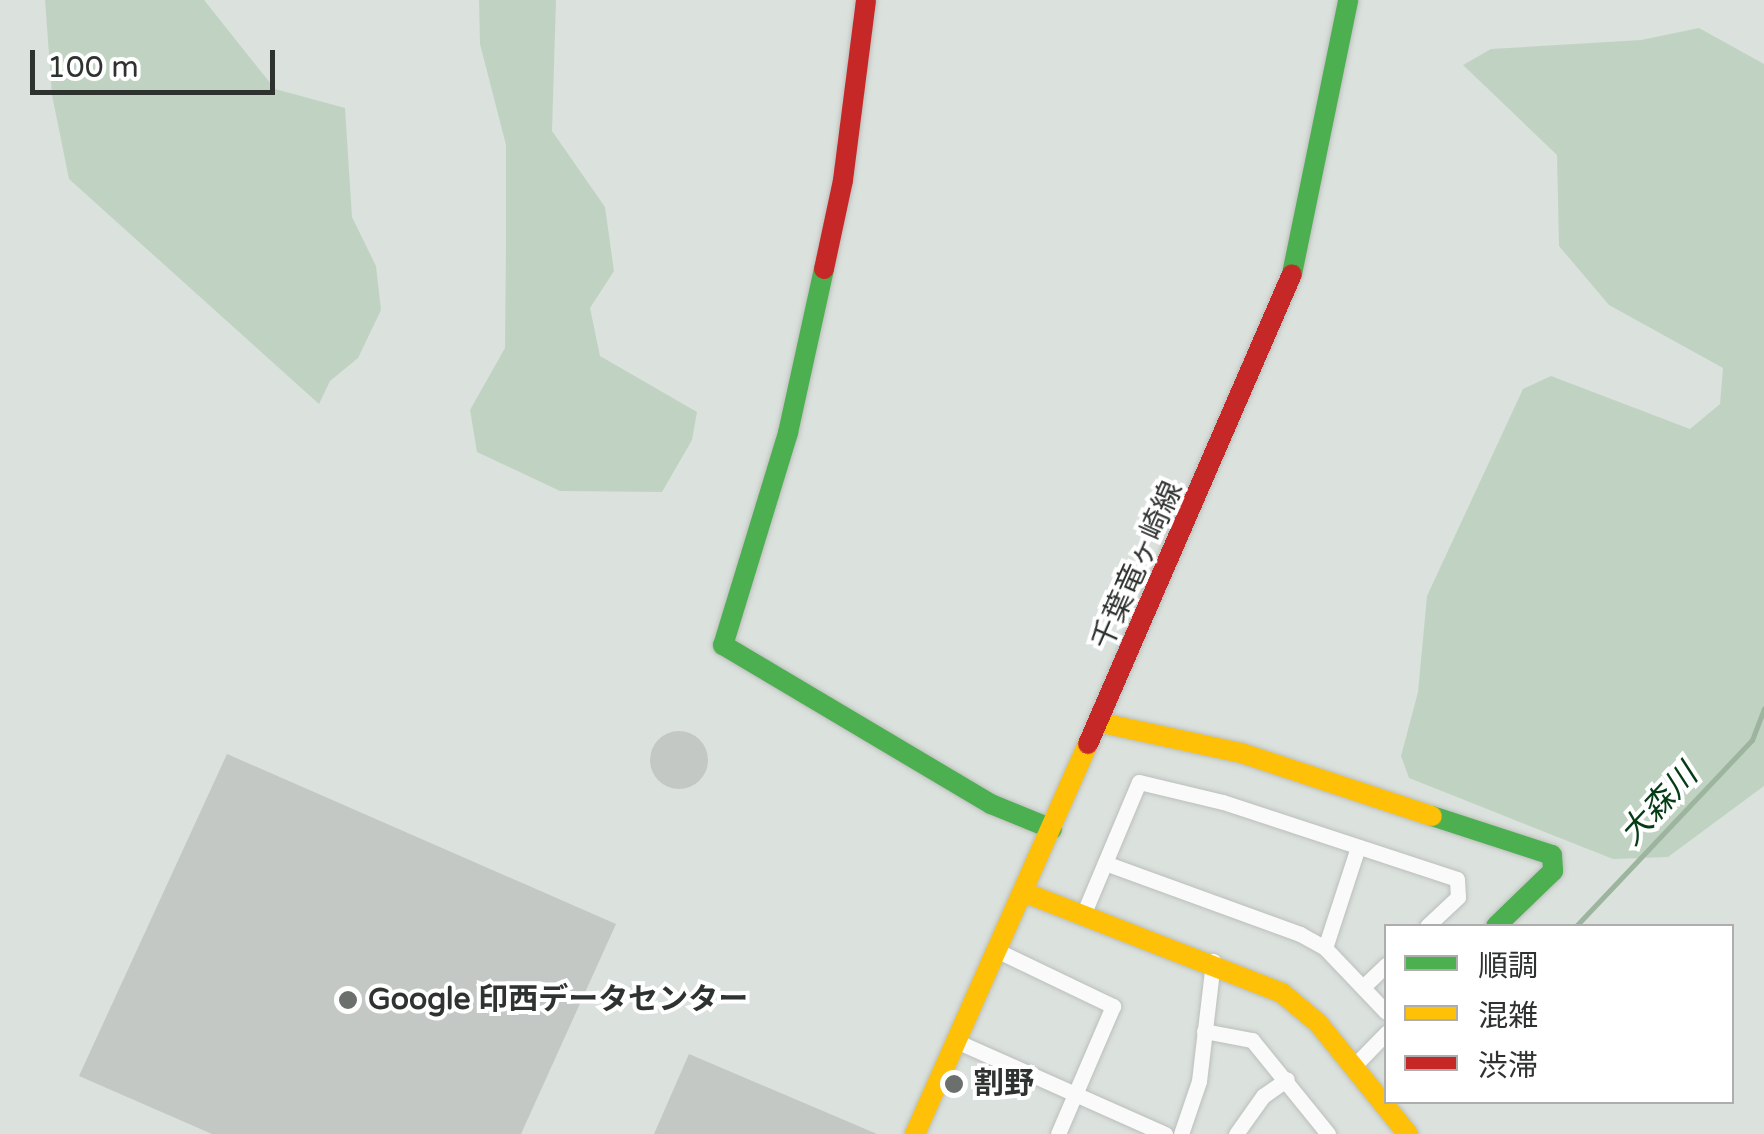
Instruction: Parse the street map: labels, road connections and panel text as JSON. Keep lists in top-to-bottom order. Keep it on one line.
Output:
{"streets":{"street":["千葉竜ヶ崎線"]},"water":["大森川"],"places":["Google 印西データセンター","割野"],"legend":["順調","混雑","渋滞"],"scale_bar":"100 m"}
